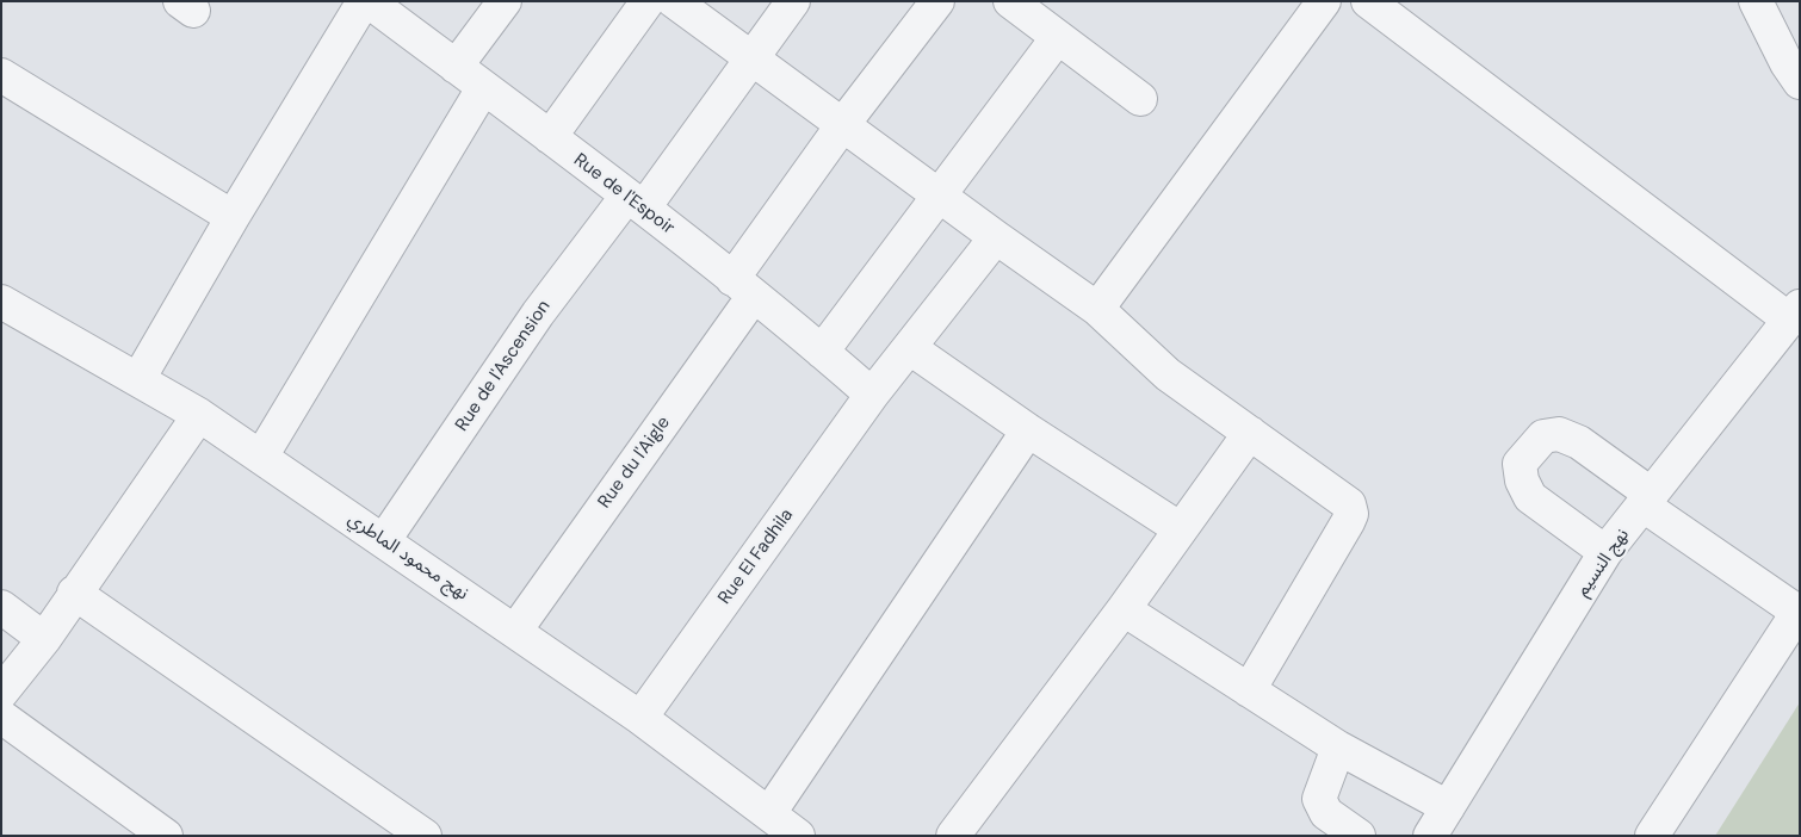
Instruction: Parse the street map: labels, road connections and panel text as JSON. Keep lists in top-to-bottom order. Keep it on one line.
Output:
{"streets":{"street":["Rue de l'Espoir","Rue de l'Ascension","Rue du l'Aigle","نهج محمود الماطري","Rue El Fadhila","نهج النسيم"]},"crossings":[["Rue de l'Espoir","Rue de l'Ascension"],["Rue de l'Espoir","Rue du l'Aigle"],["Rue de l'Espoir","Rue El Fadhila"],["Rue de l'Ascension","نهج محمود الماطري"],["Rue du l'Aigle","نهج محمود الماطري"],["نهج محمود الماطري","Rue El Fadhila"]]}
